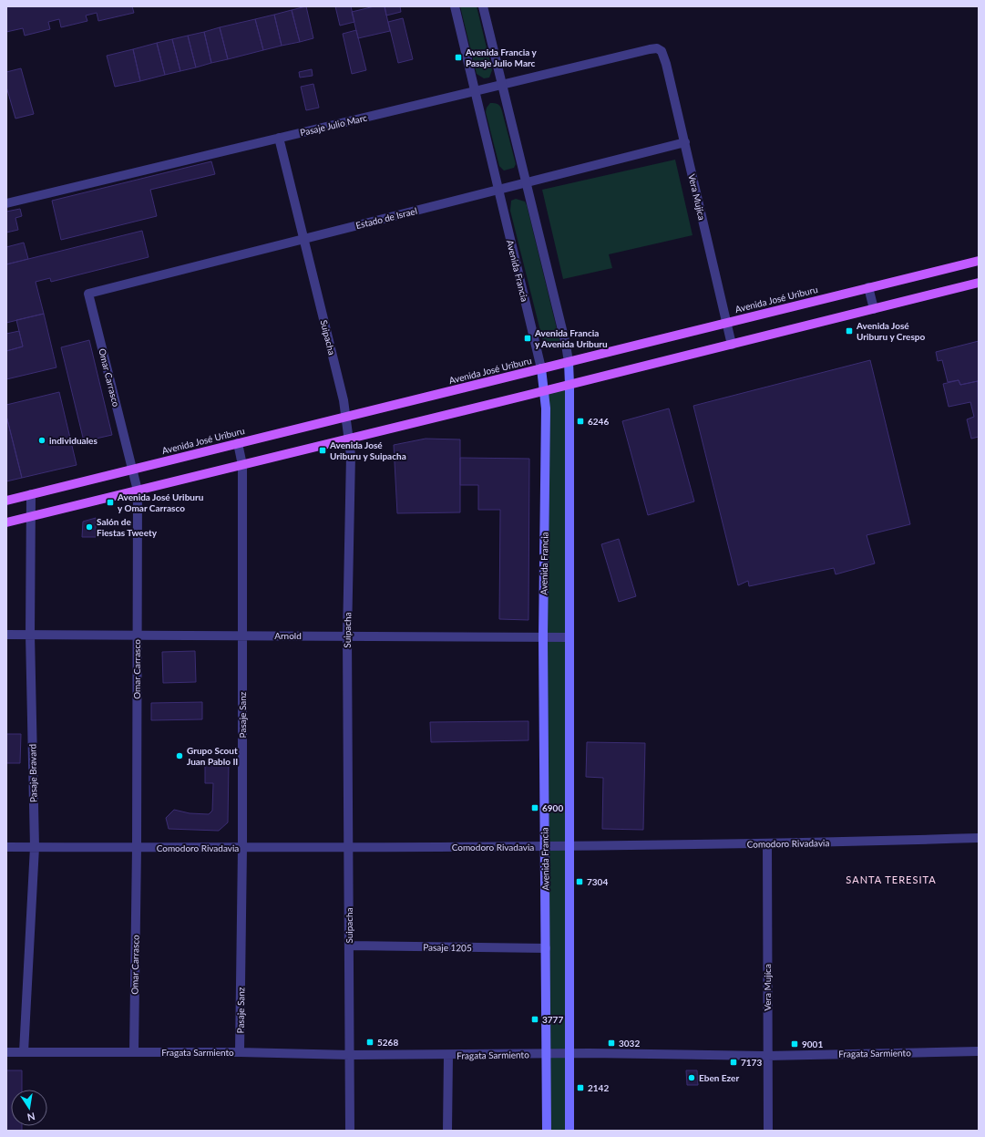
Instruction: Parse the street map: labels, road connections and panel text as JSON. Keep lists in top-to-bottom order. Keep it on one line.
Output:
{"streets":{"main road":["Avenida Francia","Avenida José Uriburu"],"street":["Pasaje Julio Marc","Vera Mujíca","Estado de Israel","Suipacha","Omar Carrasco","Arnold","Pasaje Sanz","Pasaje Bravard","Comodoro Rivadavia","Pasaje 1205","Fragata Sarmiento"]},"crossings":[["Pasaje Julio Marc","Vera Mujíca"],["Pasaje Julio Marc","Avenida Francia"],["Pasaje Julio Marc","Suipacha"],["Vera Mujíca","Estado de Israel"],["Vera Mujíca","Avenida José Uriburu"],["Vera Mujíca","Comodoro Rivadavia"],["Vera Mujíca","Fragata Sarmiento"],["Estado de Israel","Avenida Francia"],["Estado de Israel","Suipacha"],["Estado de Israel","Omar Carrasco"],["Avenida Francia","Avenida José Uriburu"],["Avenida Francia","Arnold"],["Avenida Francia","Comodoro Rivadavia"],["Avenida Francia","Pasaje 1205"],["Avenida Francia","Fragata Sarmiento"],["Avenida José Uriburu","Suipacha"],["Avenida José Uriburu","Omar Carrasco"],["Avenida José Uriburu","Pasaje Sanz"],["Avenida José Uriburu","Pasaje Bravard"],["Suipacha","Arnold"],["Suipacha","Comodoro Rivadavia"],["Suipacha","Pasaje 1205"],["Suipacha","Fragata Sarmiento"],["Omar Carrasco","Arnold"],["Omar Carrasco","Comodoro Rivadavia"],["Omar Carrasco","Fragata Sarmiento"],["Arnold","Pasaje Sanz"],["Arnold","Pasaje Bravard"],["Pasaje Sanz","Comodoro Rivadavia"],["Pasaje Sanz","Fragata Sarmiento"],["Pasaje Bravard","Comodoro Rivadavia"],["Pasaje Bravard","Fragata Sarmiento"]],"districts":["SANTA TERESITA"],"places":{"transit":["Avenida Francia y Pasaje Julio Marc","Avenida José Uriburu y Crespo","Avenida Francia y Avenida Uriburu","6246","Avenida José Uriburu y Suipacha","Avenida José Uriburu y Omar Carrasco","6900","7304","3777","5268","3032","9001","7173","2142"],"other":["individuales","Salón de Fiestas Tweety","Grupo Scout Juan Pablo II","Eben Ezer"]},"north":"bottom"}
